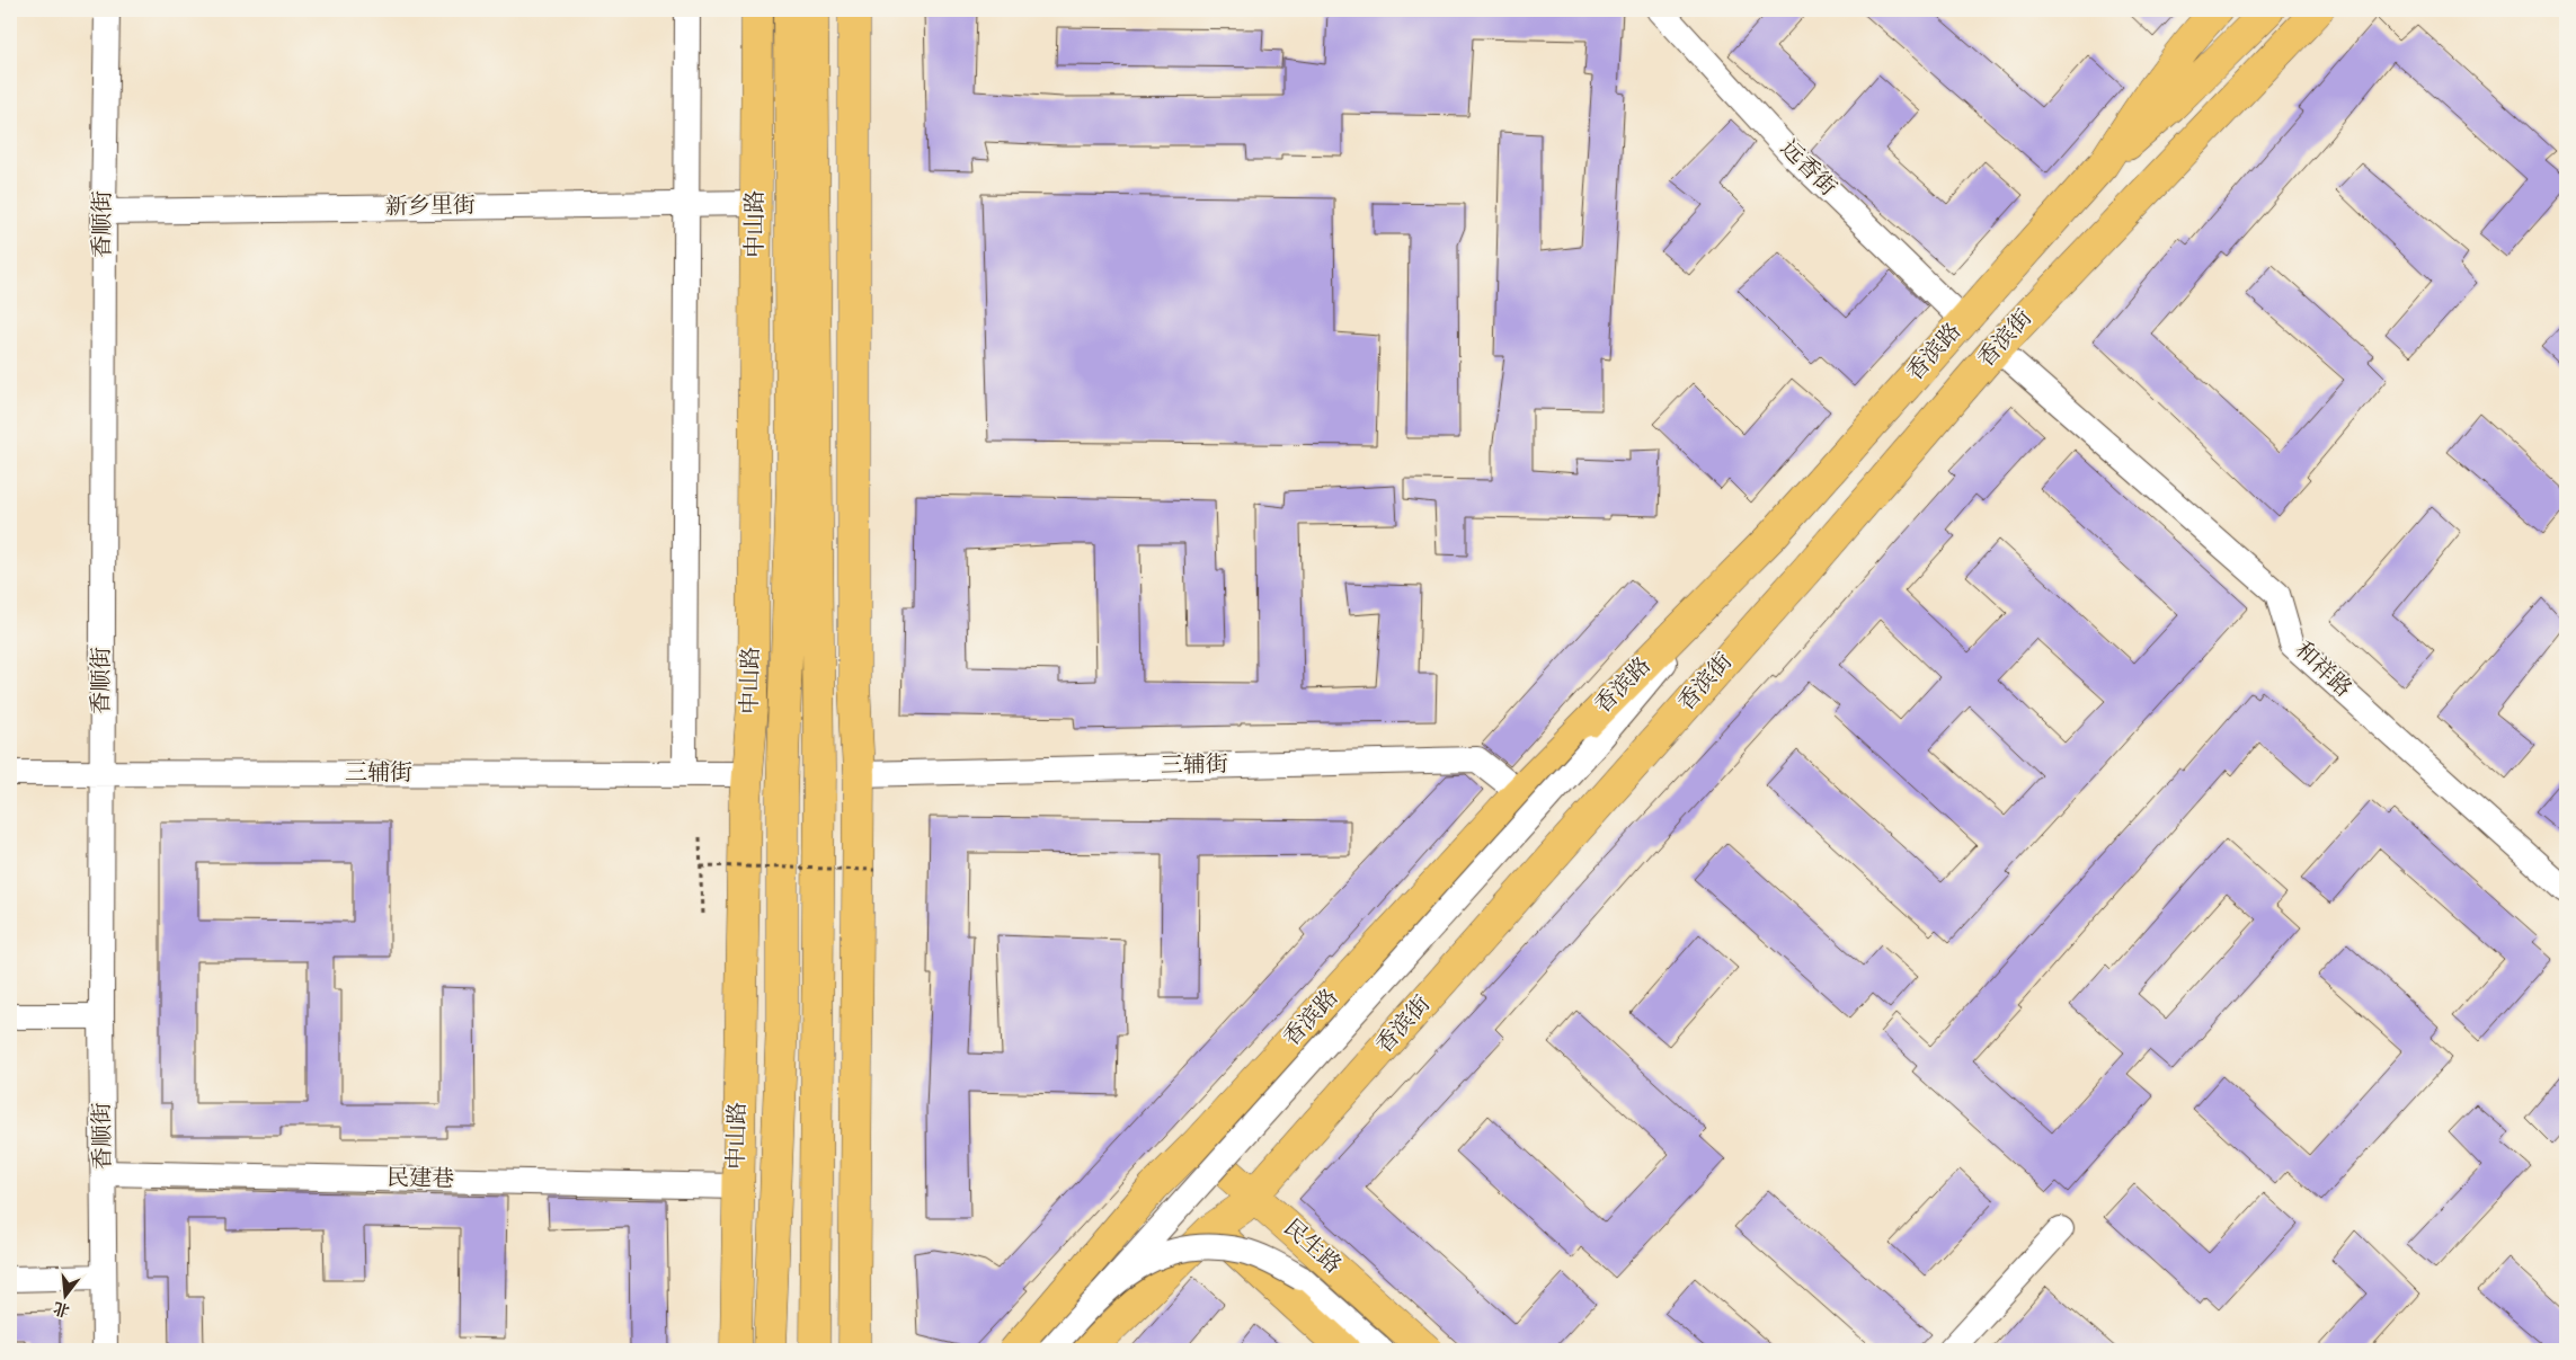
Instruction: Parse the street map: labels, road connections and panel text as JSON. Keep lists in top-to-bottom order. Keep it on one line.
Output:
{"streets":{"main road":["中山路","香滨街","香滨路","民生路"],"street":["远香街","新乡里街","香顺街","和祥路","三辅街","民建巷"]},"crossings":[["远香街","香滨路"],["新乡里街","香顺街"],["新乡里街","中山路"],["香顺街","三辅街"],["香顺街","民建巷"],["中山路","三辅街"],["中山路","民建巷"],["香滨街","和祥路"],["香滨街","民生路"],["香滨路","三辅街"],["香滨路","民生路"]],"north":"bottom"}
